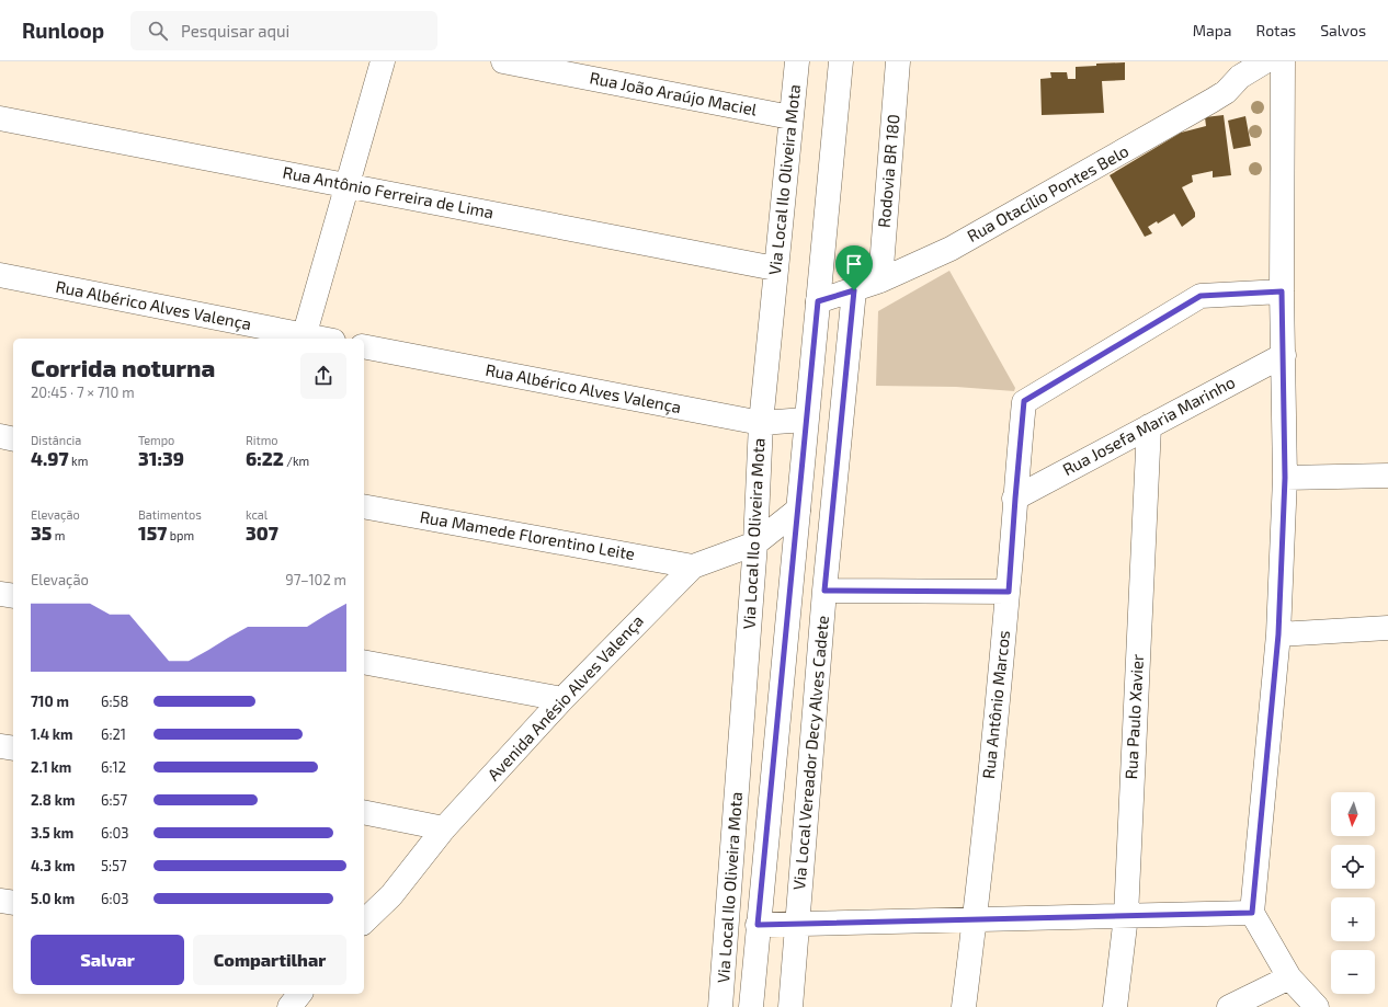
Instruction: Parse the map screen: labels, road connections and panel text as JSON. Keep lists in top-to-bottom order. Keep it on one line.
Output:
{"streets":{"street":["Rua João Araújo Maciel","Rodovia BR 180","Via Local Ilo Oliveira Mota","Rua Antônio Ferreira de Lima","Rua Otacílio Pontes Belo","Rua Albérico Alves Valença","Rua Josefa Maria Marinho","Rua Mamede Florentino Leite","Avenida Anésio Alves Valença","Rua Antônio Marcos","Rua Paulo Xavier","Via Local Vereador Decy Alves Cadete"]},"crossings":[["Rua João Araújo Maciel","Via Local Ilo Oliveira Mota"],["Rodovia BR 180","Rua Otacílio Pontes Belo"],["Via Local Ilo Oliveira Mota","Rua Antônio Ferreira de Lima"],["Via Local Ilo Oliveira Mota","Rua Albérico Alves Valença"],["Via Local Ilo Oliveira Mota","Avenida Anésio Alves Valença"],["Rua Otacílio Pontes Belo","Via Local Vereador Decy Alves Cadete"],["Rua Josefa Maria Marinho","Rua Antônio Marcos"],["Rua Josefa Maria Marinho","Rua Paulo Xavier"],["Rua Mamede Florentino Leite","Avenida Anésio Alves Valença"]],"north":"bottom","page":{"header":"Runloop","search":"Pesquisar aqui","nav":["Mapa","Rotas","Salvos"],"heading":["Corrida noturna","20:45 · 7 × 710 m"],"stats":[["Distância","4.97 km"],["Tempo","31:39"],["Ritmo","6:22 /km"],["Elevação","35 m"],["Batimentos","157 bpm"],["kcal","307"]],"chart":["Elevação","97–102 m"],"list":[{"name":"710 m","note":"6:58"},{"name":"1.4 km","note":"6:21"},{"name":"2.1 km","note":"6:12"},{"name":"2.8 km","note":"6:57"},{"name":"3.5 km","note":"6:03"},{"name":"4.3 km","note":"5:57"},{"name":"5.0 km","note":"6:03"}],"map_buttons":["+","−"],"buttons":["Salvar","Compartilhar"]}}
